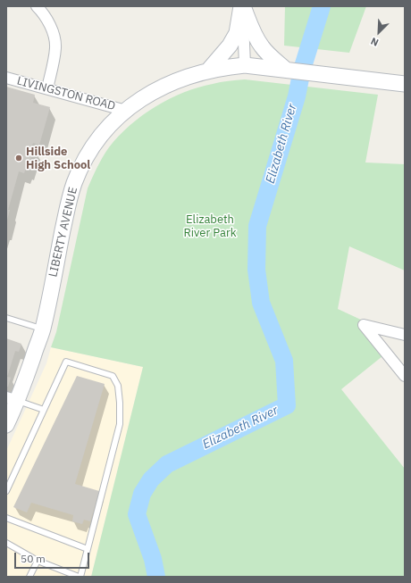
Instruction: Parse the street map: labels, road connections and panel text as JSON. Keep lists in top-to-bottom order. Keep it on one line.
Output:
{"streets":{"street":["LIVINGSTON ROAD","LIBERTY AVENUE"]},"crossings":[["LIVINGSTON ROAD","LIBERTY AVENUE"]],"water":["Elizabeth River"],"parks":["Elizabeth River Park"],"places":["Hillside High School"],"scale_bar":"50 m","north":"bottom left"}
